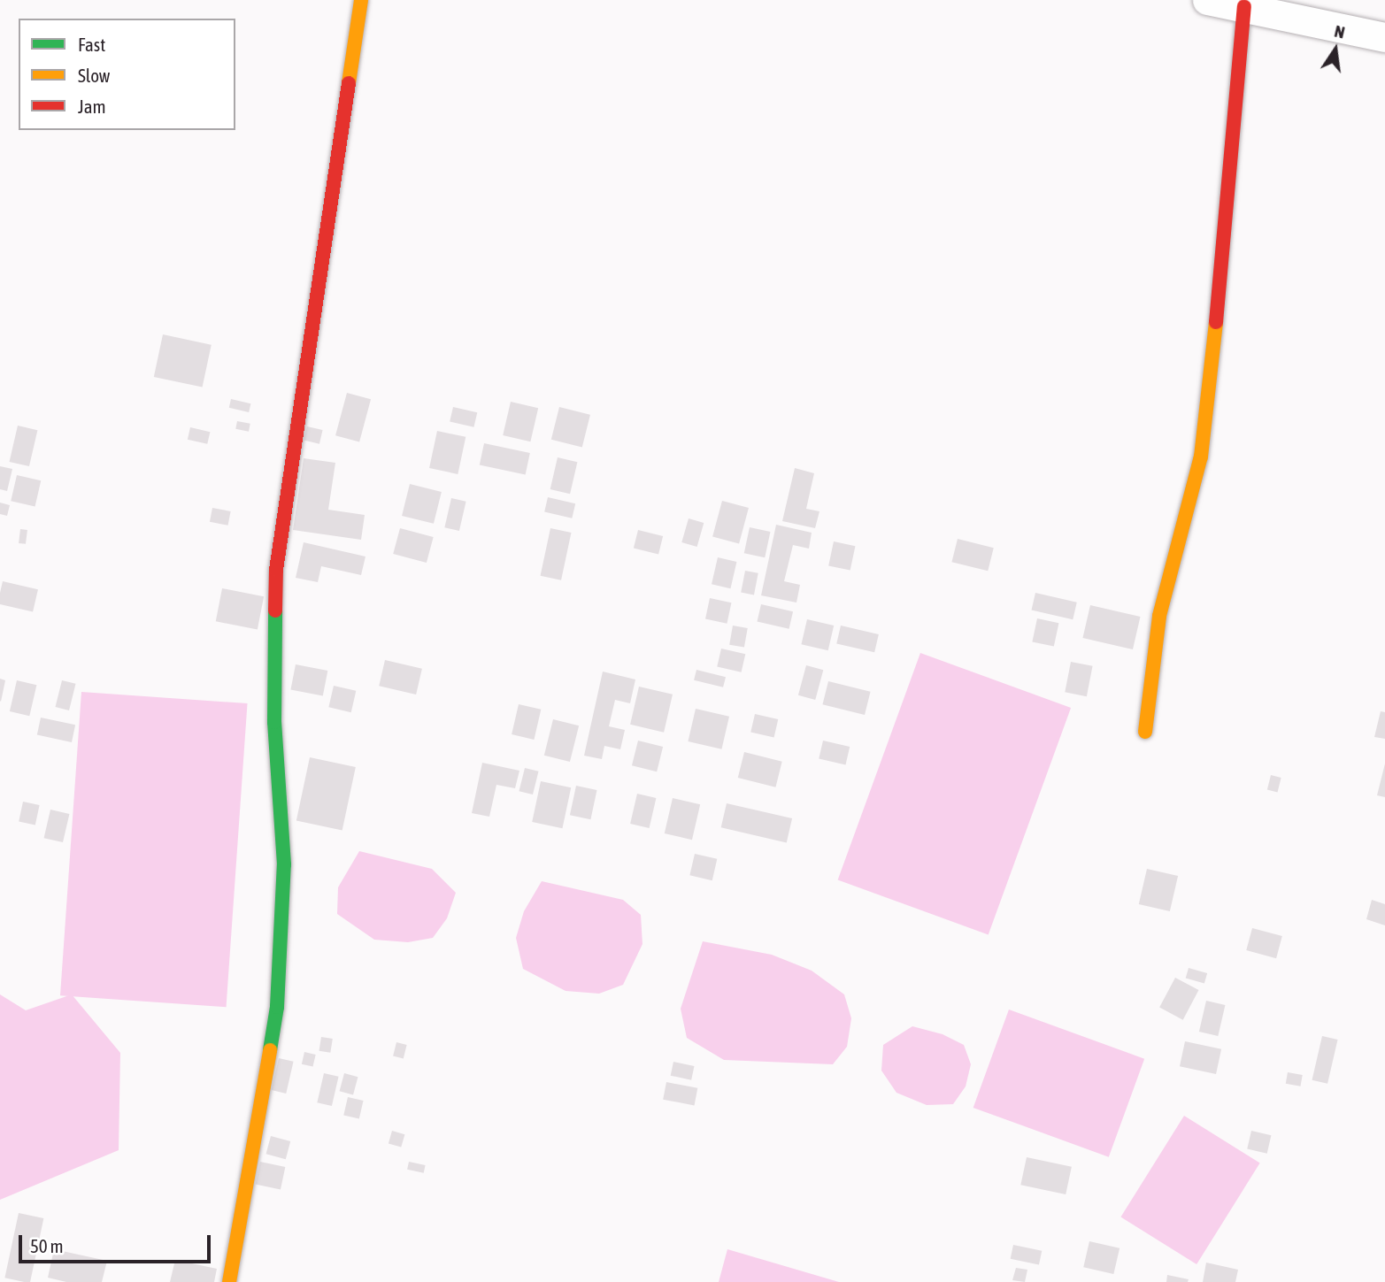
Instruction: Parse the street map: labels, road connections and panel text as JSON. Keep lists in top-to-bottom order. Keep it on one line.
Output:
{"legend":["Fast","Slow","Jam"],"scale_bar":"50 m","north":"top"}
